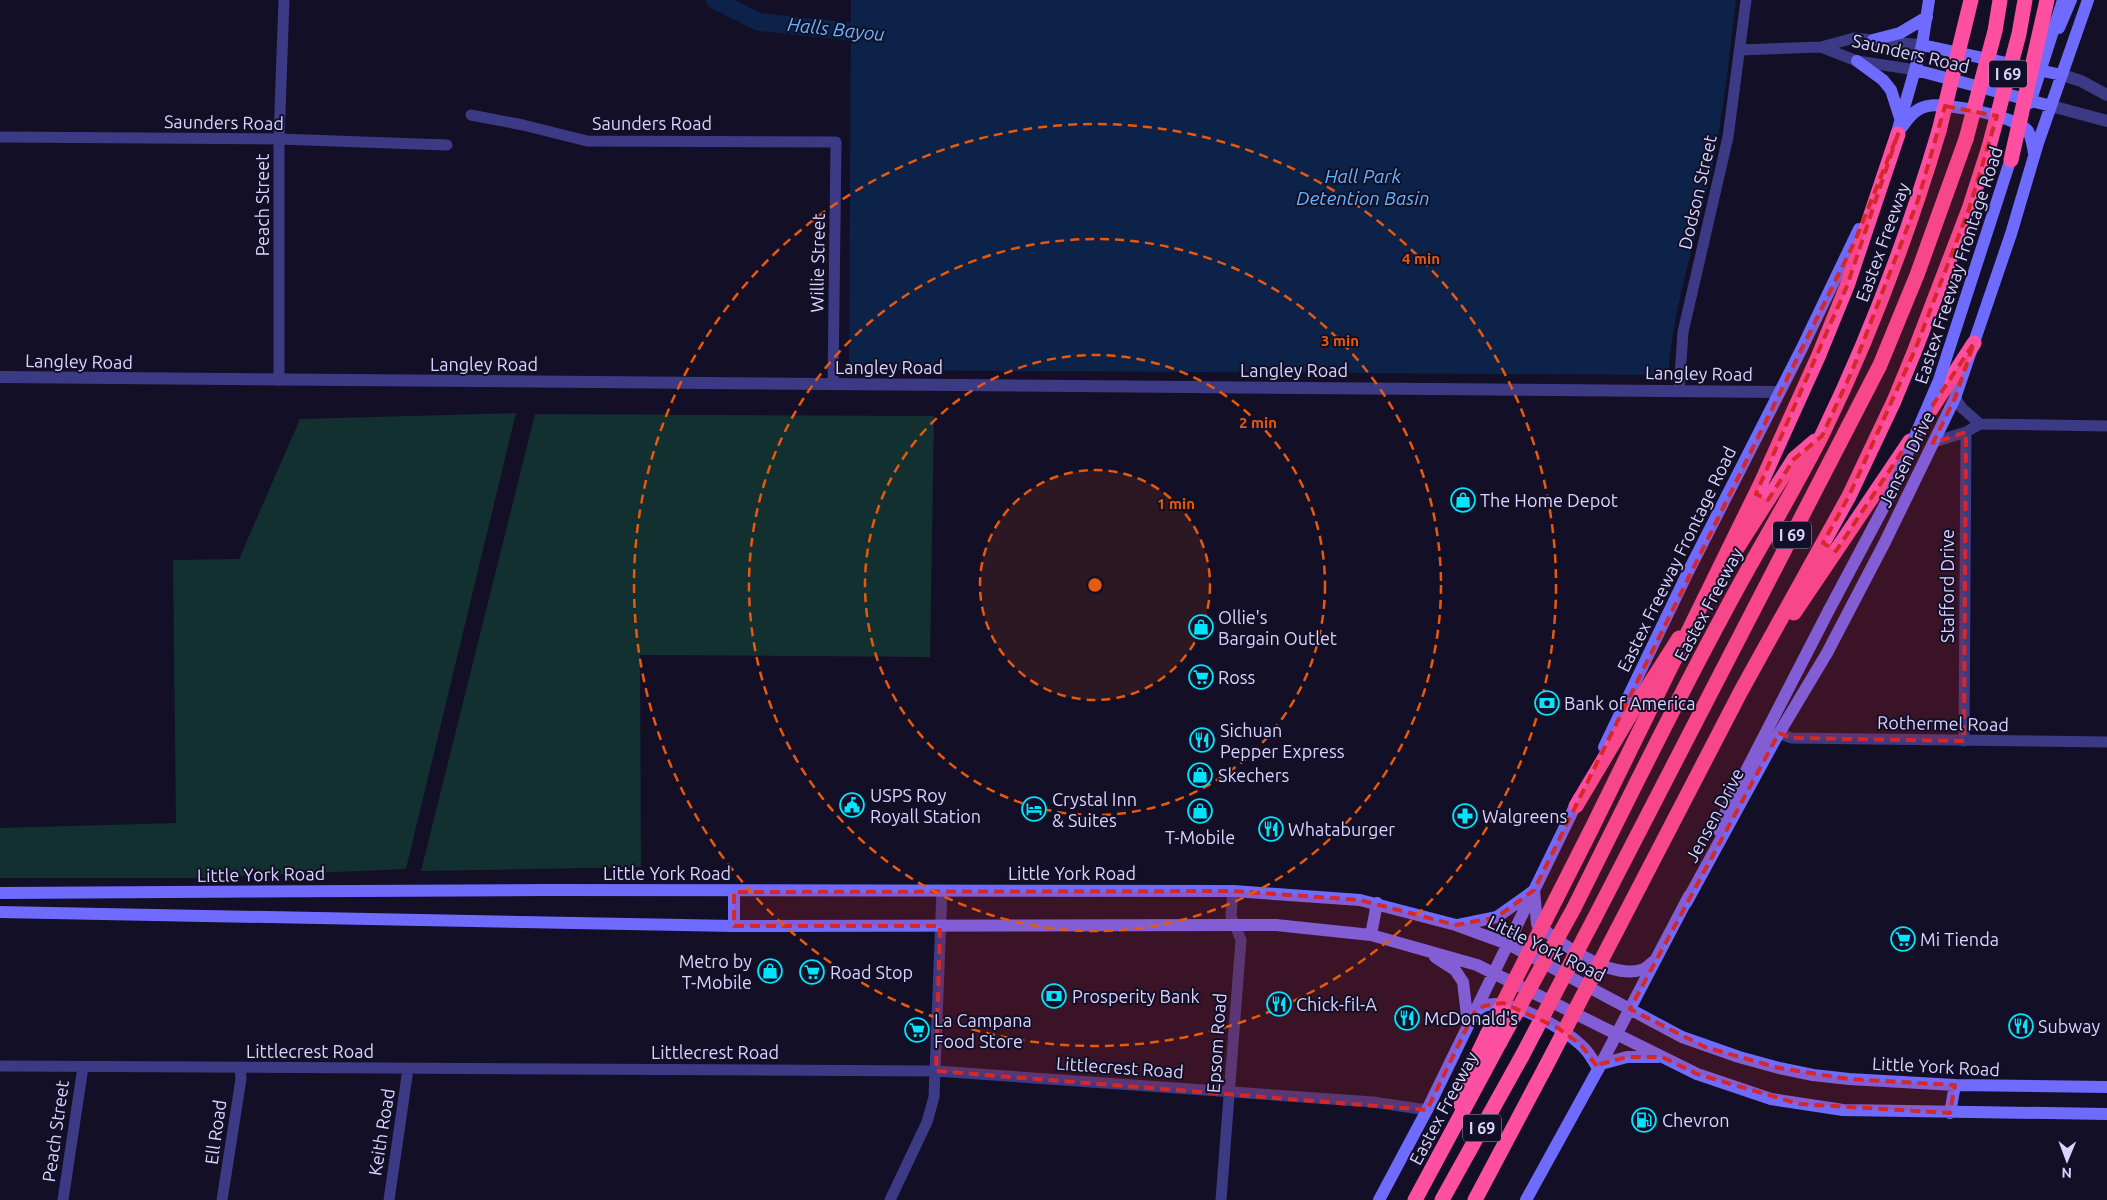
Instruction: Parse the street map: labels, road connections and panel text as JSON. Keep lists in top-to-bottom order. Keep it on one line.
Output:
{"streets":{"highway":["I 69","Eastex Freeway"],"main road":["Saunders Road","Eastex Freeway Frontage Road","Jensen Drive","Little York Road"],"street":["Dodson Street","Peach Street","Willie Street","Langley Road","Stafford Drive","Rothermel Road","Epsom Road","Littlecrest Road","Ell Road","Keith Road"]},"crossings":[["Saunders Road","Dodson Street"],["Saunders Road","Peach Street"],["Saunders Road","Willie Street"],["Saunders Road","Eastex Freeway Frontage Road"],["Saunders Road","Jensen Drive"],["Dodson Street","Langley Road"],["Peach Street","Langley Road"],["Peach Street","Littlecrest Road"],["Willie Street","Langley Road"],["Eastex Freeway Frontage Road","Langley Road"],["Eastex Freeway Frontage Road","Jensen Drive"],["Eastex Freeway Frontage Road","Little York Road"],["Eastex Freeway Frontage Road","Littlecrest Road"],["Jensen Drive","Rothermel Road"],["Stafford Drive","Rothermel Road"],["Little York Road","Epsom Road"],["Epsom Road","Littlecrest Road"],["Littlecrest Road","Ell Road"],["Littlecrest Road","Keith Road"]],"water":["Halls Bayou","Hall Park Detention Basin"],"places":{"shop":["The Home Depot","Ollie's Bargain Outlet","Skechers","T-Mobile","Metro by T-Mobile"],"supermarket":["Ross","Mi Tienda","Road Stop","La Campana Food Store"],"bank":["Bank of America","Prosperity Bank"],"restaurant":["Sichuan Pepper Express","Whataburger","Chick-fil-A","McDonald's","Subway"],"public building":["USPS Roy Royall Station"],"hotel":["Crystal Inn & Suites"],"pharmacy":["Walgreens"],"fuel station":["Chevron"]},"north":"bottom","rings":["4 min","3 min","2 min","1 min"]}
